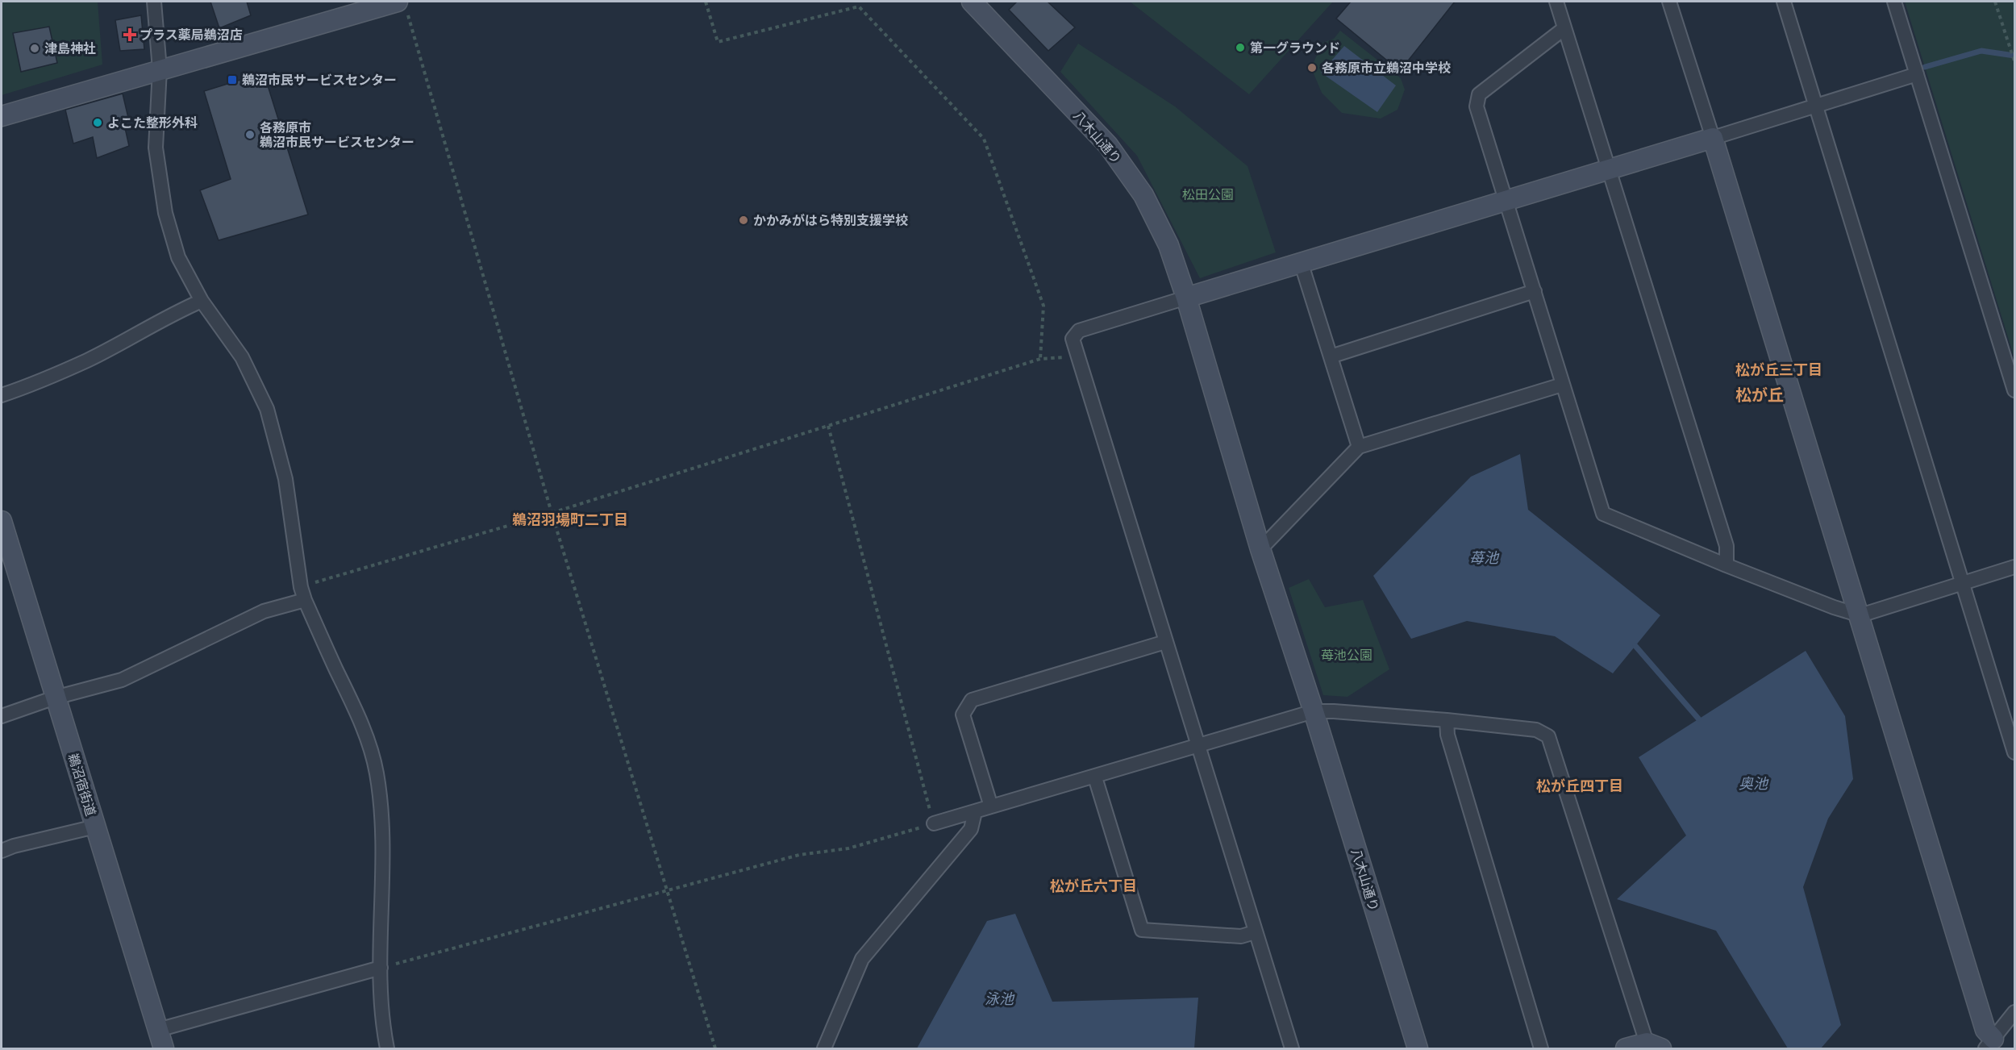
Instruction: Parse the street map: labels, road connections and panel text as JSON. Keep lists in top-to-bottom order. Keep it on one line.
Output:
{"streets":{"street":["八木山通り","鵜沼宿街道"]},"districts":["松が丘三丁目","松が丘","鵜沼羽場町二丁目","松が丘四丁目","松が丘六丁目"],"water":["苺池","奥池","泳池"],"parks":["松田公園","苺池公園"],"places":{"health":["プラス薬局鵜沼店"],"other":["第一グラウンド","津島神社","各務原市立鵜沼中学校","よこた整形外科","各務原市 鵜沼市民サービスセンター","かかみがはら特別支援学校"],"transit":["鵜沼市民サービスセンター"]}}
